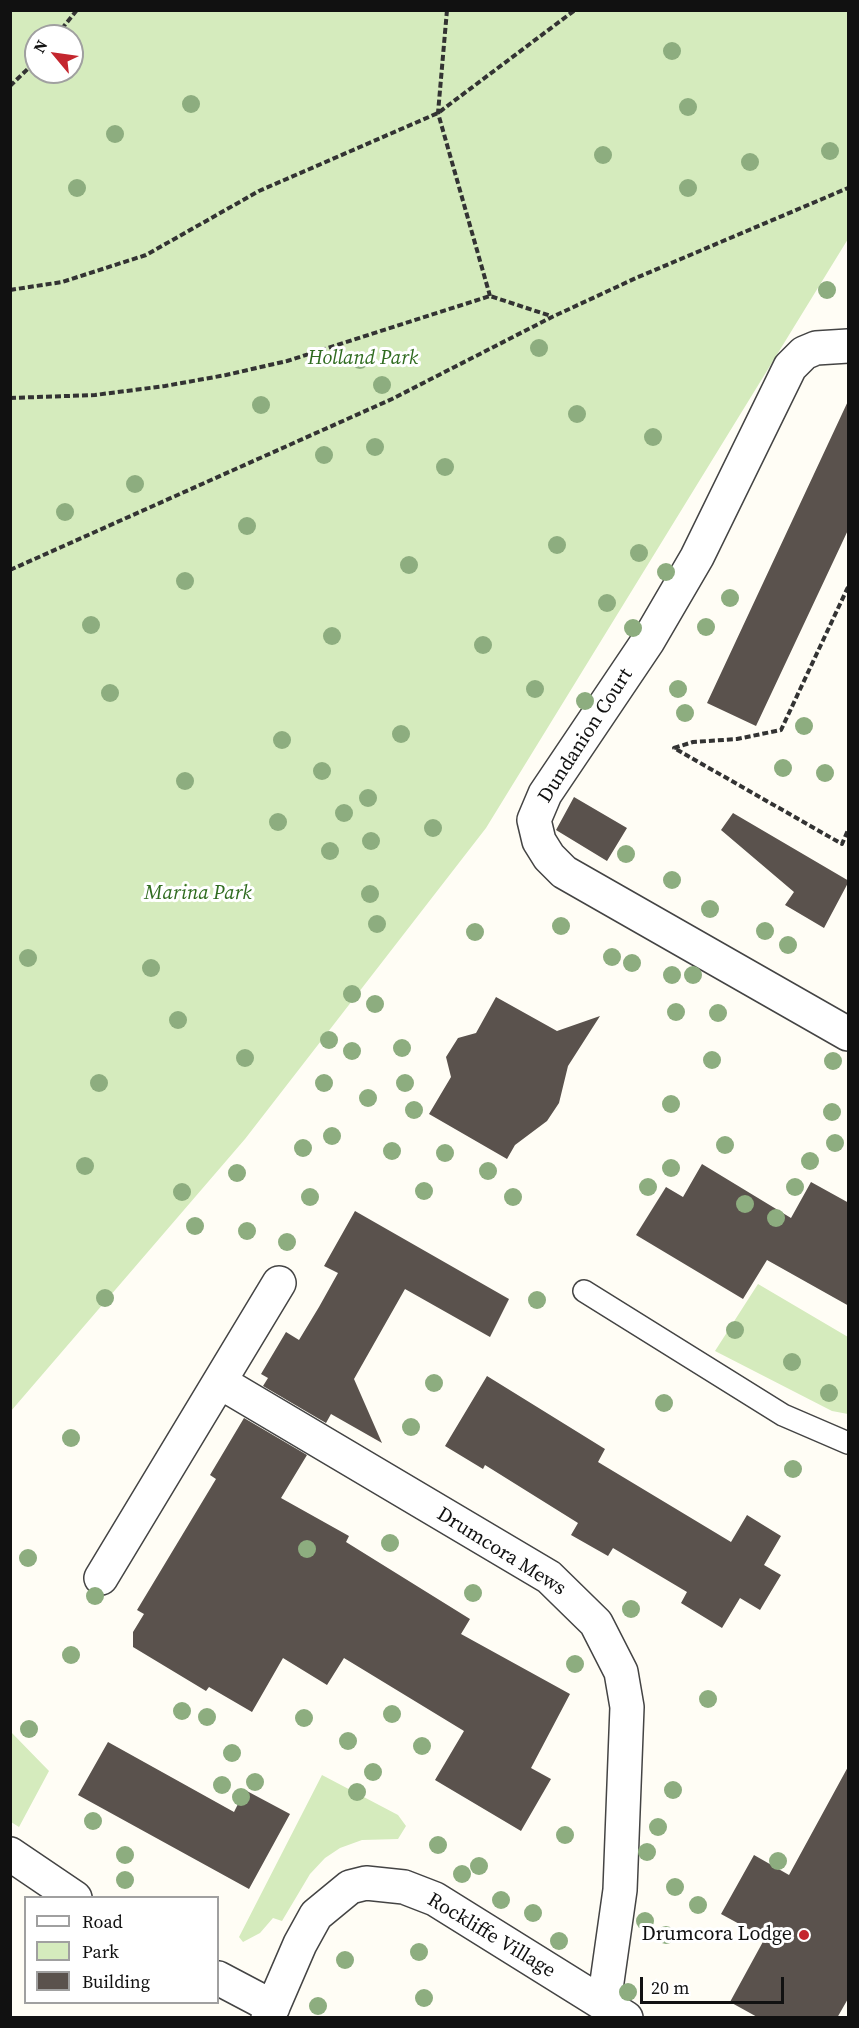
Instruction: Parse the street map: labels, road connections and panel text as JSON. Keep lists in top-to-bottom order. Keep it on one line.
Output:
{"streets":{"street":["Dundanion Court","Drumcora Mews","Rockliffe Village"]},"crossings":[["Drumcora Mews","Rockliffe Village"]],"parks":["Holland Park","Marina Park"],"places":["Drumcora Lodge"],"legend":["Road","Park","Building"],"scale_bar":"20 m","north":"top left"}
